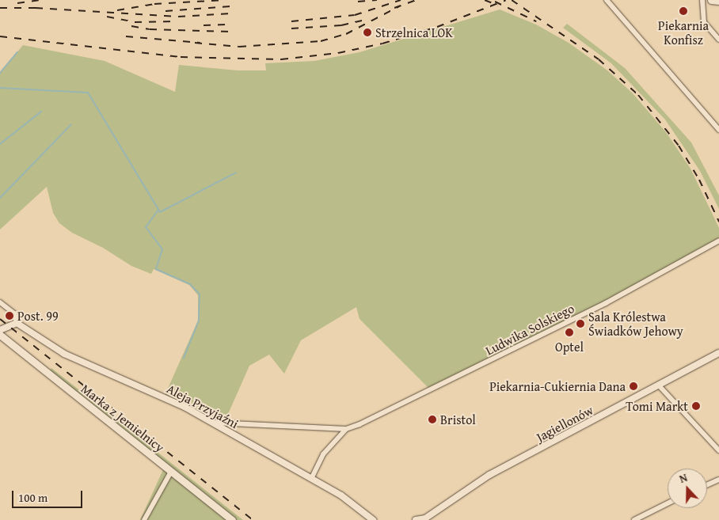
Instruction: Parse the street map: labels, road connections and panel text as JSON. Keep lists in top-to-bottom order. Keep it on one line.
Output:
{"streets":{"main road":["Marka z Jemielnicy"],"street":["Ludwika Solskiego","Aleja Przyjaźni","Jagiellonów"]},"crossings":[["Ludwika Solskiego","Aleja Przyjaźni"]],"places":["Piekarnia Konfisz","Strzelnica LOK","Post. 99","Sala Królestwa Świadków Jehowy","Optel","Piekarnia-Cukiernia Dana","Tomi Markt","Bristol"],"scale_bar":"100 m","north":"top"}
